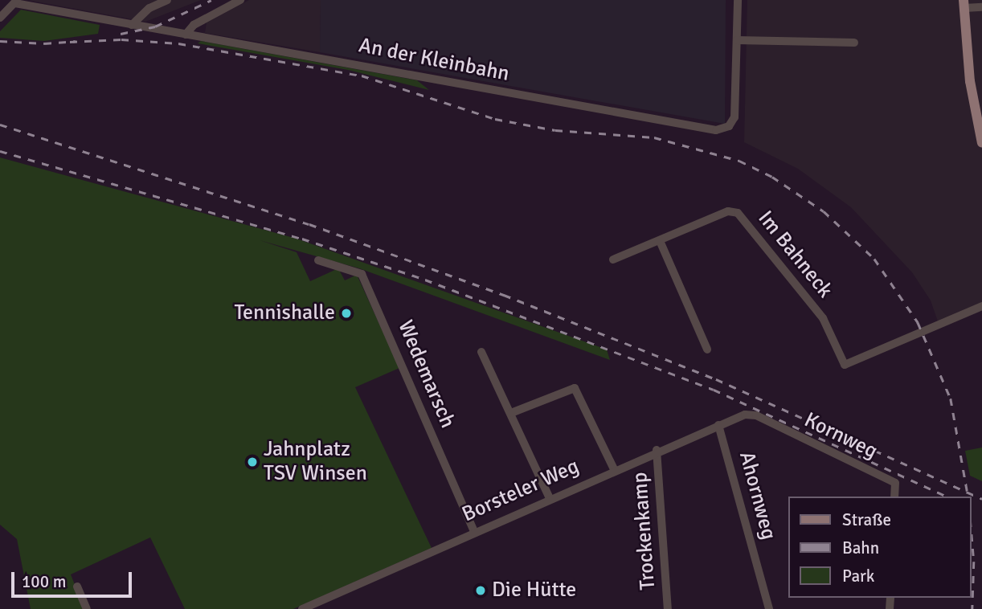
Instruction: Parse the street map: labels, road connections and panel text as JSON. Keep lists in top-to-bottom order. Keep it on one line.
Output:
{"streets":{"street":["An der Kleinbahn","Im Bahneck","Wedemarsch","Kornweg","Borsteler Weg","Ahornweg","Trockenkamp"]},"crossings":[["Wedemarsch","Borsteler Weg"],["Kornweg","Borsteler Weg"],["Borsteler Weg","Ahornweg"],["Borsteler Weg","Trockenkamp"]],"places":["Tennishalle","Jahnplatz TSV Winsen","Die Hütte"],"legend":["Straße","Bahn","Park"],"scale_bar":"100 m"}
